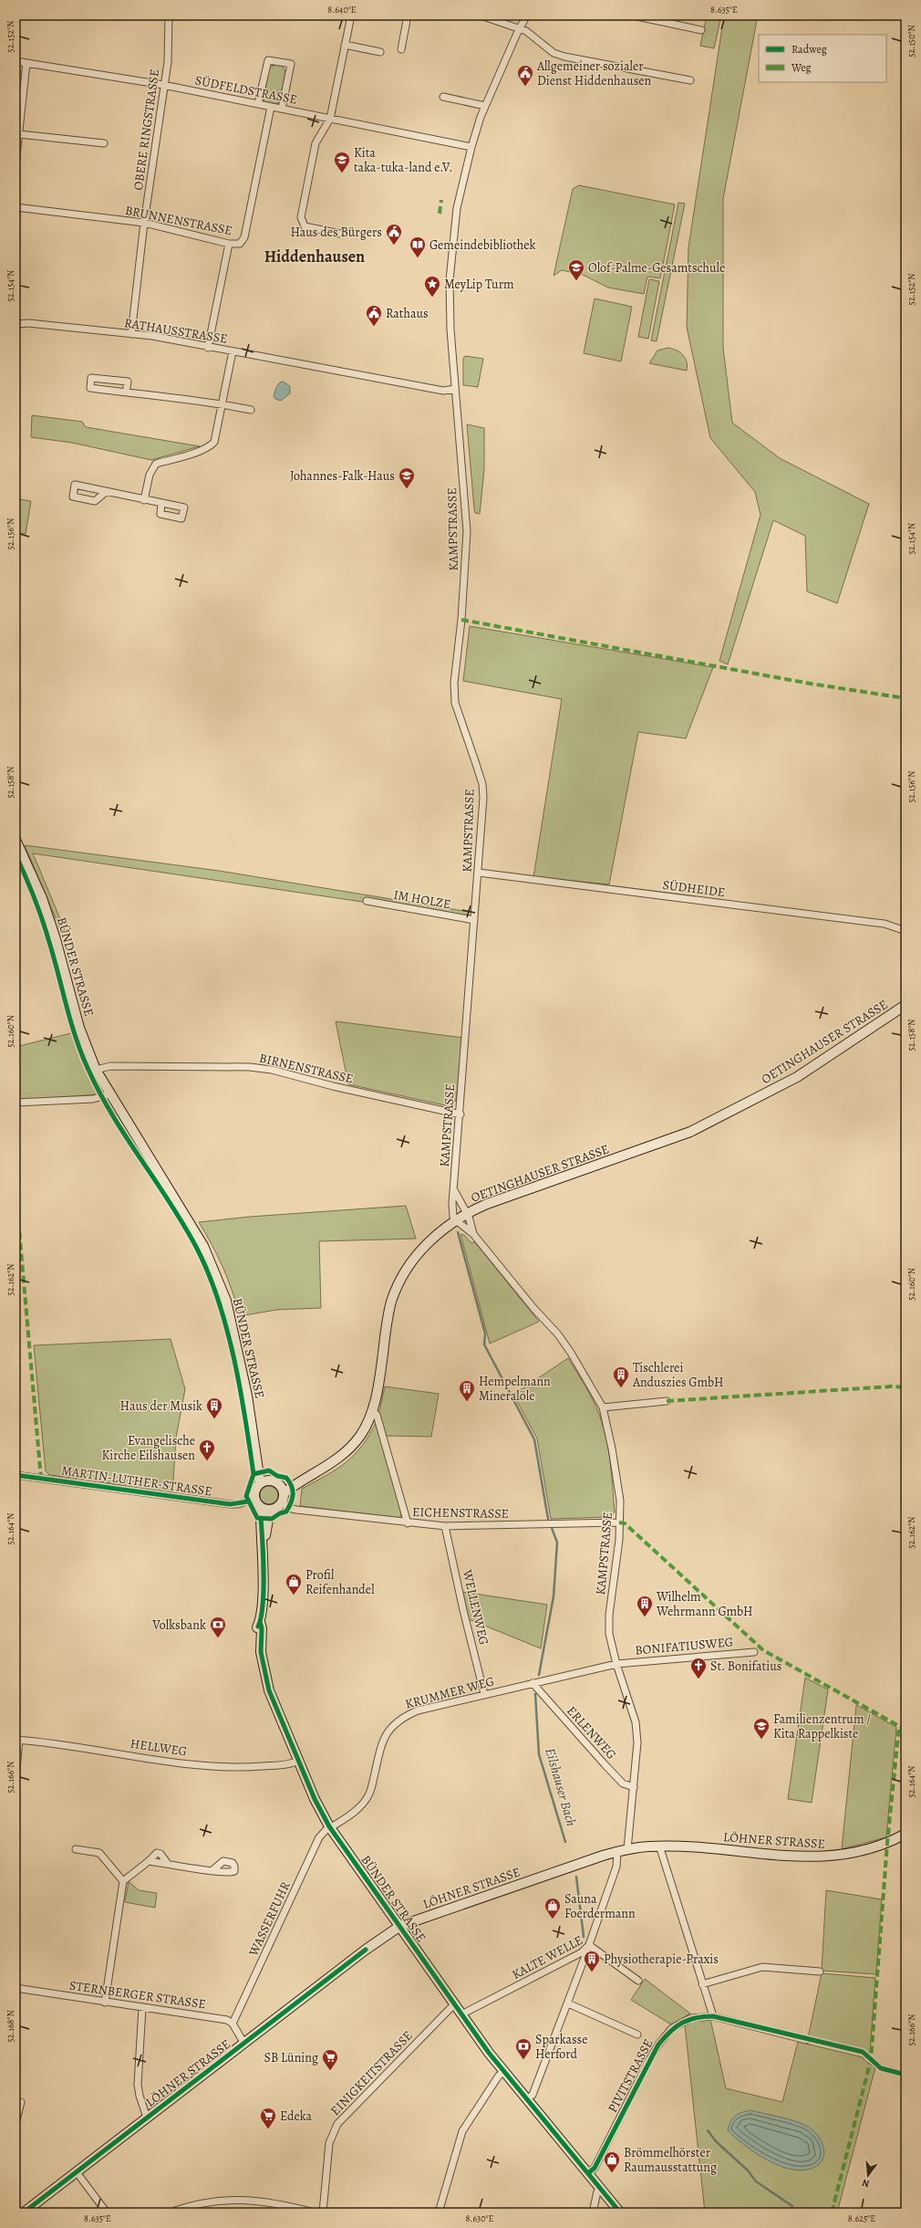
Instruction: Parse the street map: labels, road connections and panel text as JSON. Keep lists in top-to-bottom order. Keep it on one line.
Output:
{"streets":{"main road":["BÜNDER STRASSE","OETINGHAUSER STRASSE","LÖHNER STRASSE"],"street":["SÜDFELDSTRASSE","OBERE RINGSTRASSE","BRUNNENSTRASSE","RATHAUSSTRASSE","KAMPSTRASSE","SÜDHEIDE","IM HOLZE","BIRNENSTRASSE","MARTIN-LUTHER-STRASSE","EICHENSTRASSE","WELLENWEG","BONIFATIUSWEG","KRUMMER WEG","ERLENWEG","HELLWEG","WASSERFUHR","KALTE WELLE","STERNBERGER STRASSE","EINIGKEITSTRASSE","PIVITSTRASSE"]},"crossings":[["SÜDFELDSTRASSE","OBERE RINGSTRASSE"],["SÜDFELDSTRASSE","BRUNNENSTRASSE"],["SÜDFELDSTRASSE","KAMPSTRASSE"],["OBERE RINGSTRASSE","BRUNNENSTRASSE"],["OBERE RINGSTRASSE","RATHAUSSTRASSE"],["RATHAUSSTRASSE","KAMPSTRASSE"],["KAMPSTRASSE","SÜDHEIDE"],["KAMPSTRASSE","IM HOLZE"],["KAMPSTRASSE","OETINGHAUSER STRASSE"],["KAMPSTRASSE","BIRNENSTRASSE"],["KAMPSTRASSE","EICHENSTRASSE"],["KAMPSTRASSE","BONIFATIUSWEG"],["KAMPSTRASSE","KRUMMER WEG"],["KAMPSTRASSE","ERLENWEG"],["KAMPSTRASSE","LÖHNER STRASSE"],["BÜNDER STRASSE","OETINGHAUSER STRASSE"],["BÜNDER STRASSE","BIRNENSTRASSE"],["BÜNDER STRASSE","MARTIN-LUTHER-STRASSE"],["BÜNDER STRASSE","EICHENSTRASSE"],["BÜNDER STRASSE","KRUMMER WEG"],["BÜNDER STRASSE","HELLWEG"],["BÜNDER STRASSE","LÖHNER STRASSE"],["BÜNDER STRASSE","WASSERFUHR"],["BÜNDER STRASSE","KALTE WELLE"],["BÜNDER STRASSE","EINIGKEITSTRASSE"],["BÜNDER STRASSE","PIVITSTRASSE"],["OETINGHAUSER STRASSE","MARTIN-LUTHER-STRASSE"],["OETINGHAUSER STRASSE","EICHENSTRASSE"],["MARTIN-LUTHER-STRASSE","EICHENSTRASSE"],["EICHENSTRASSE","WELLENWEG"],["WELLENWEG","KRUMMER WEG"],["BONIFATIUSWEG","KRUMMER WEG"],["KRUMMER WEG","ERLENWEG"],["KRUMMER WEG","WASSERFUHR"],["WASSERFUHR","STERNBERGER STRASSE"]],"districts":["Hiddenhausen"],"water":["Eilshauser Bach"],"places":{"public building":["Allgemeiner sozialer Dienst Hiddenhausen","Haus des Bürgers","Rathaus"],"school or university":["Kita taka-tuka-land e.V.","Olof-Palme-Gesamtschule","Johannes-Falk-Haus","Familienzentrum / Kita Rappelkiste"],"library":["Gemeindebibliothek"],"place":["MeyLip Turm"],"building":["Tischlerei Anduszies GmbH","Hempelmann Mineralöle","Haus der Musik","Wilhelm Wehrmann GmbH","Physiotherapie-Praxis"],"church":["Evangelische Kirche Eilshausen","St. Bonifatius"],"shop":["Profil Reifenhandel","Sauna Foerdermann","Brömmelhörster Raumausstattung"],"bank":["Volksbank","Sparkasse Herford"],"supermarket":["SB Lüning","Edeka"]},"legend":["Radweg","Weg"],"north":"bottom","coordinates":["8.640°E","8.635°E","52.152°N","52.150°N","52.154°N","52.156°N","52.158°N","52.160°N","52.162°N","52.164°N","52.166°N","52.168°N","8.630°E","8.625°E"]}
